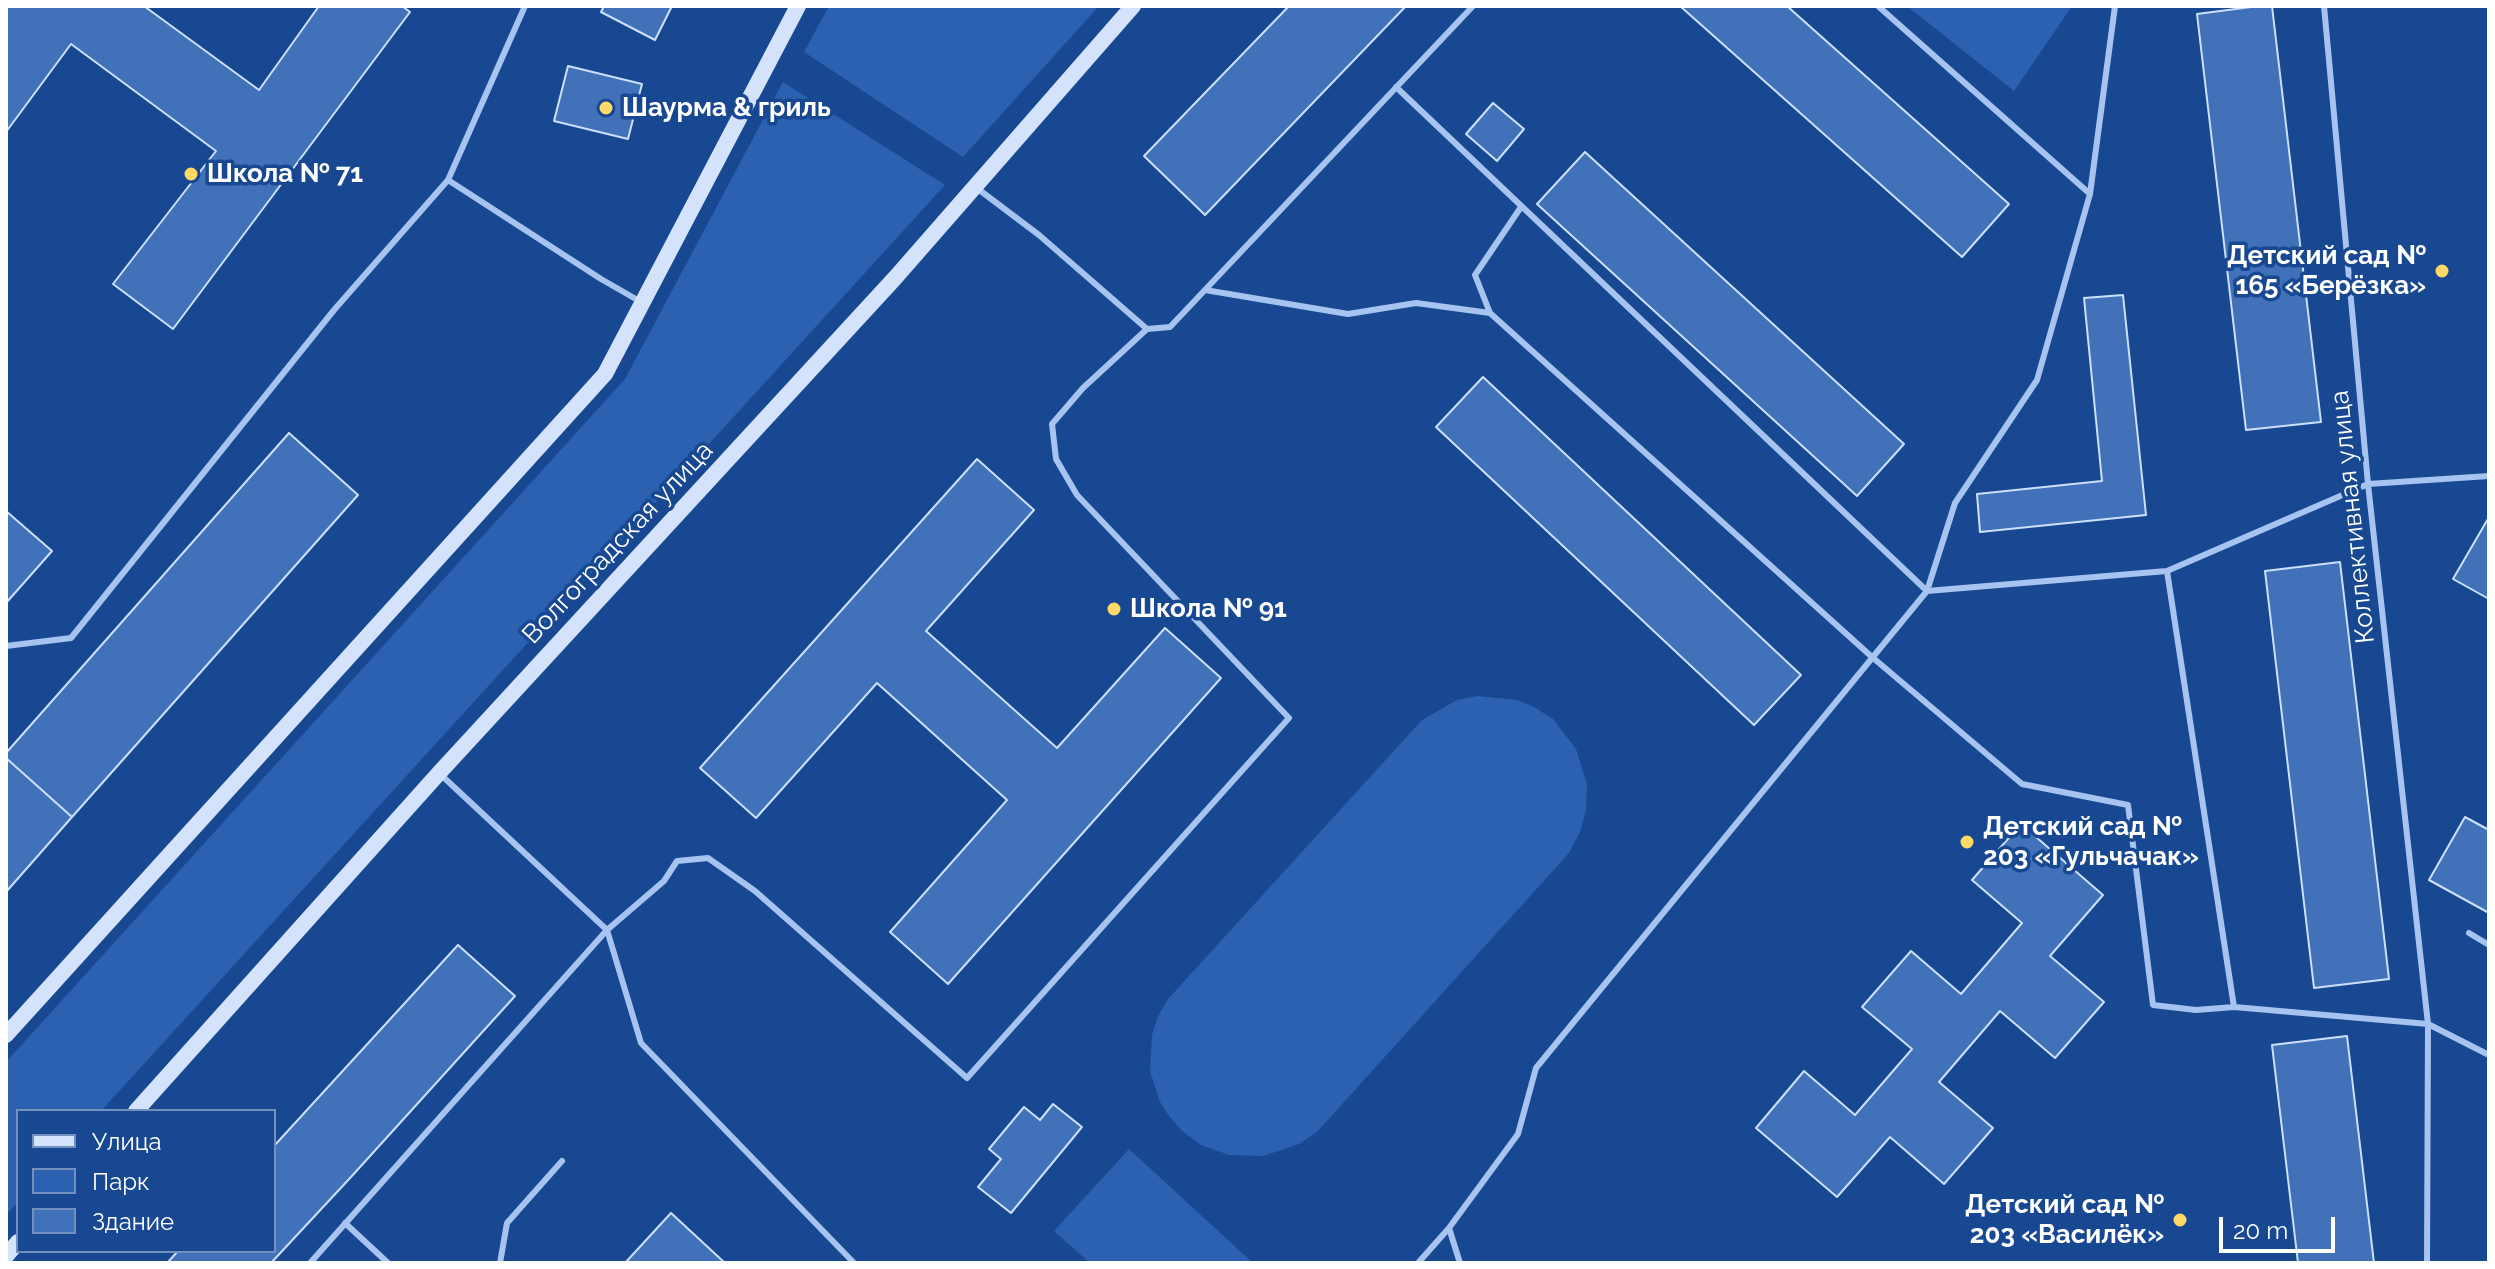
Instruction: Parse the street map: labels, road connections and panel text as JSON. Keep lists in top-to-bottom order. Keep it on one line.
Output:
{"streets":{"main road":["Волгоградская улица"],"lane":["Коллективная улица"]},"places":["Шаурма & гриль","Школа № 71","Детский сад № 165 «Берёзка»","Школа № 91","Детский сад № 203 «Гульчачак»","Детский сад № 203 «Василёк»"],"legend":["Улица","Парк","Здание"],"scale_bar":"20 m"}
